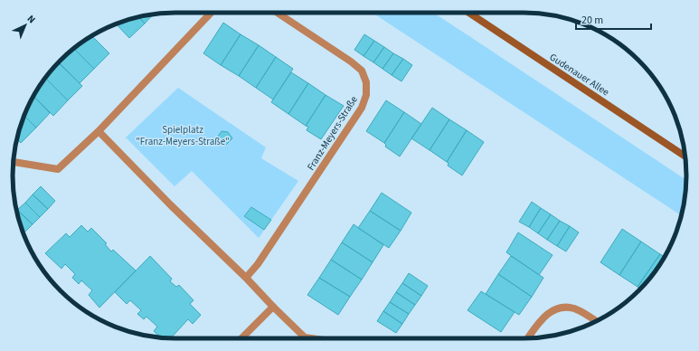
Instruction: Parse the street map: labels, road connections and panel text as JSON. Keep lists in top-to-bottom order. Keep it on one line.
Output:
{"streets":{"main road":["Gudenauer Allee"],"street":["Franz-Meyers-Straße"]},"parks":["Spielplatz \"Franz-Meyers-Straße\""],"scale_bar":"20 m","north":"top right"}
